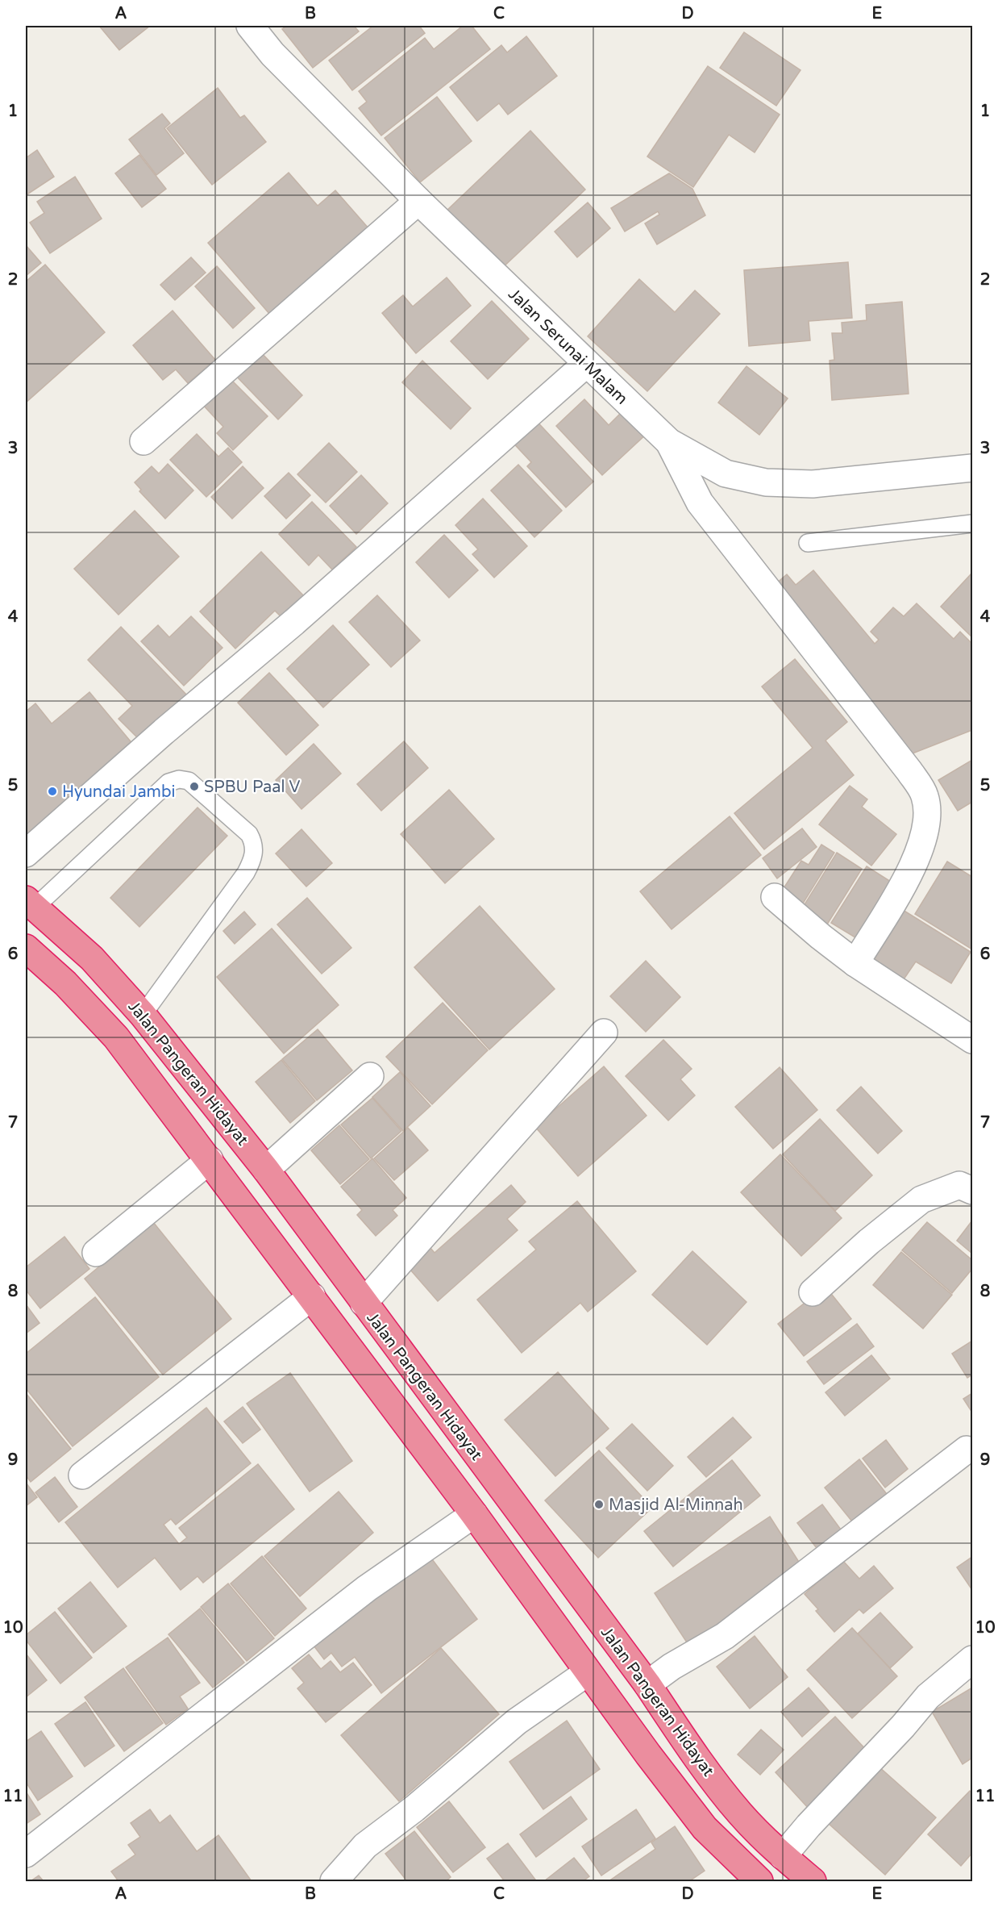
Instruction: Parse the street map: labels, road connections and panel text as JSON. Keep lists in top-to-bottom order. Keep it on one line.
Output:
{"streets":{"highway":["Jalan Pangeran Hidayat"],"street":["Jalan Serunai Malam"]},"places":["SPBU Paal V","Hyundai Jambi","Masjid Al-Minnah"],"grid":{"columns":["A","B","C","D","E"],"rows":["1","2","3","4","5","6","7","8","9","10","11"]}}
